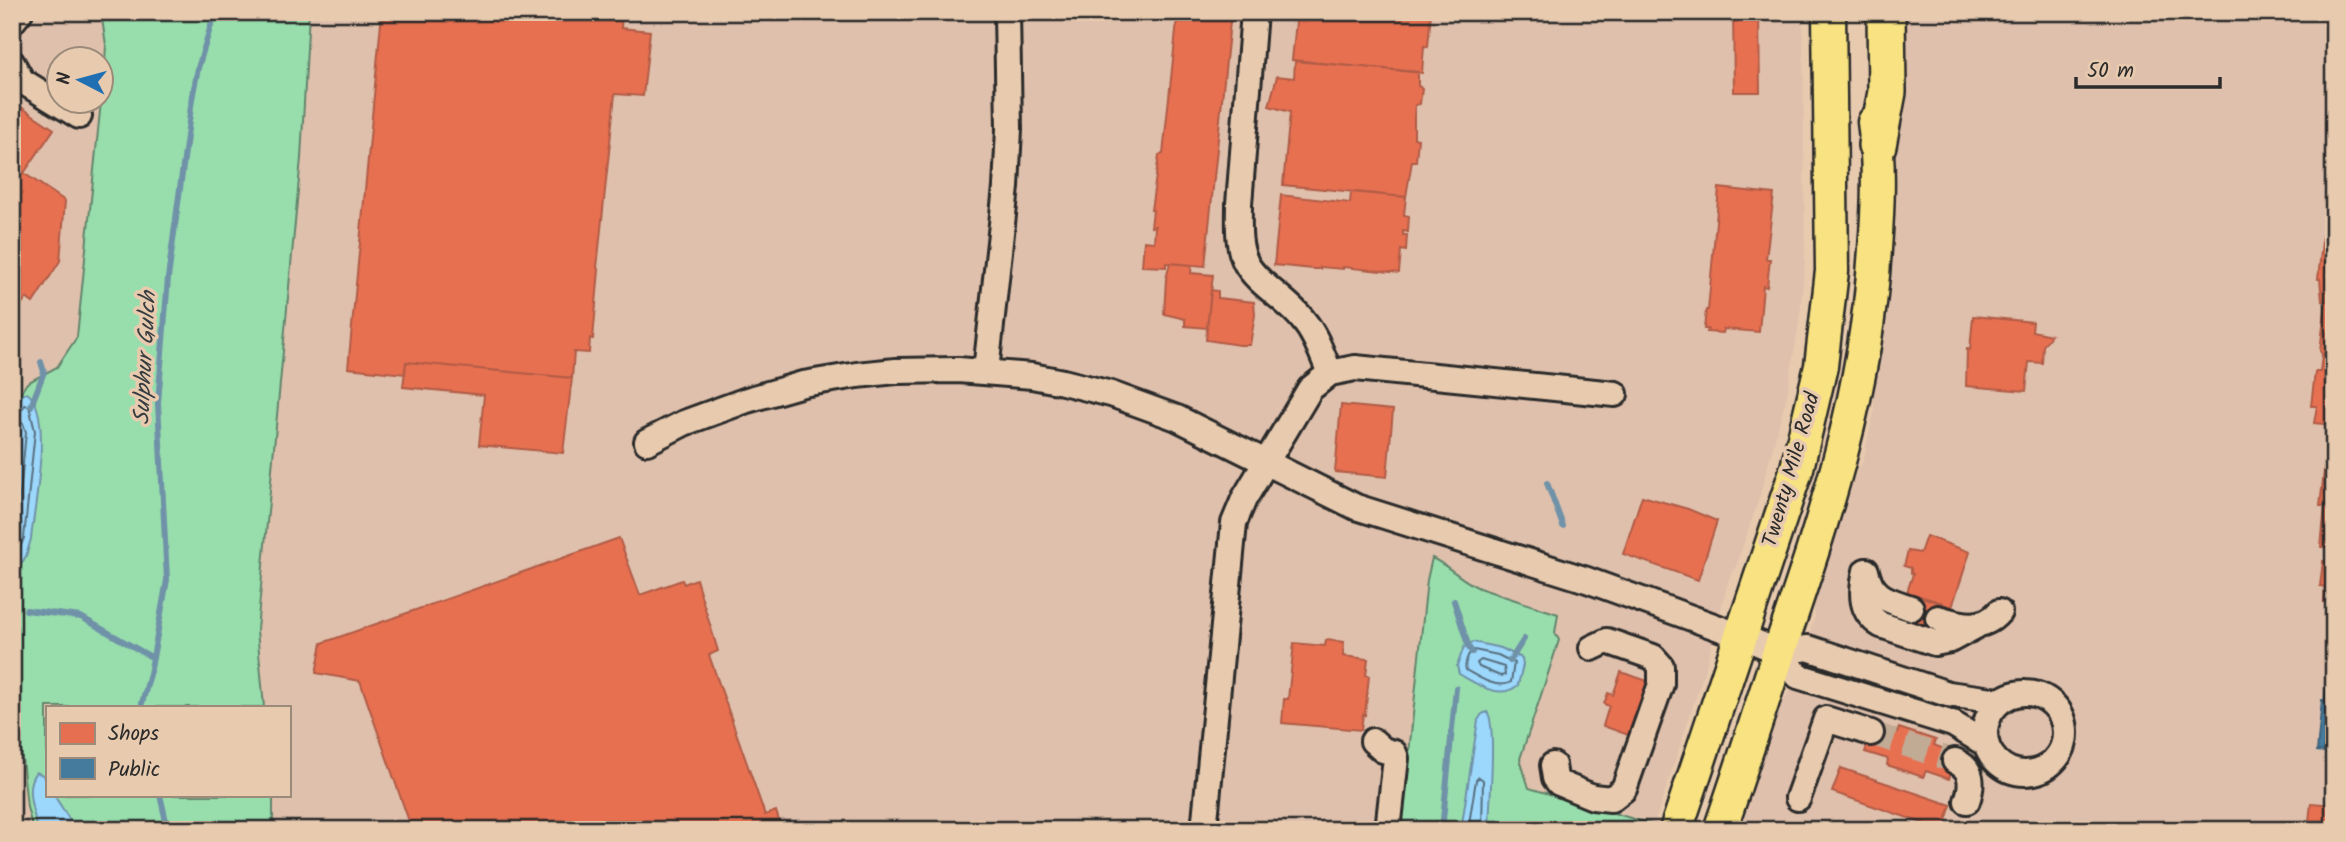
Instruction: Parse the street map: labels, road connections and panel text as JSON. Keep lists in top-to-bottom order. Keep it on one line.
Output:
{"streets":{"main road":["Twenty Mile Road"]},"water":["Sulphur Gulch"],"legend":["Shops","Public"],"scale_bar":"50 m","north":"left"}
